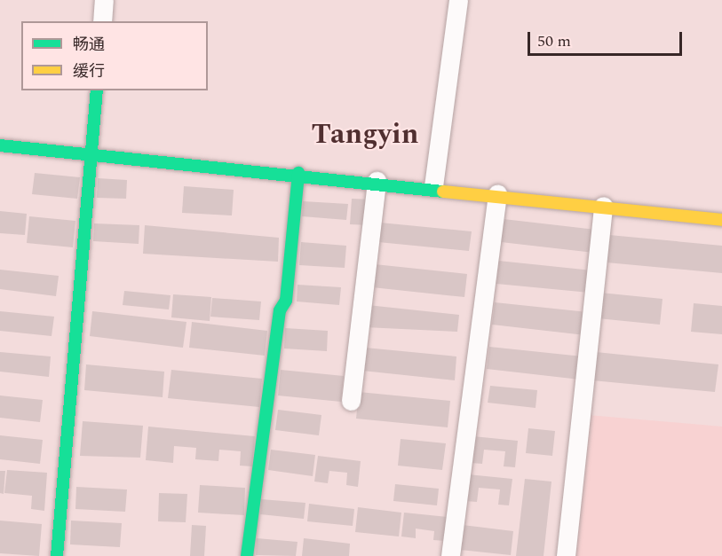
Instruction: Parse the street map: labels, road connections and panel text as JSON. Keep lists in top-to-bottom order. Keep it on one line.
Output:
{"districts":["Tangyin"],"legend":["畅通","缓行"],"scale_bar":"50 m"}
